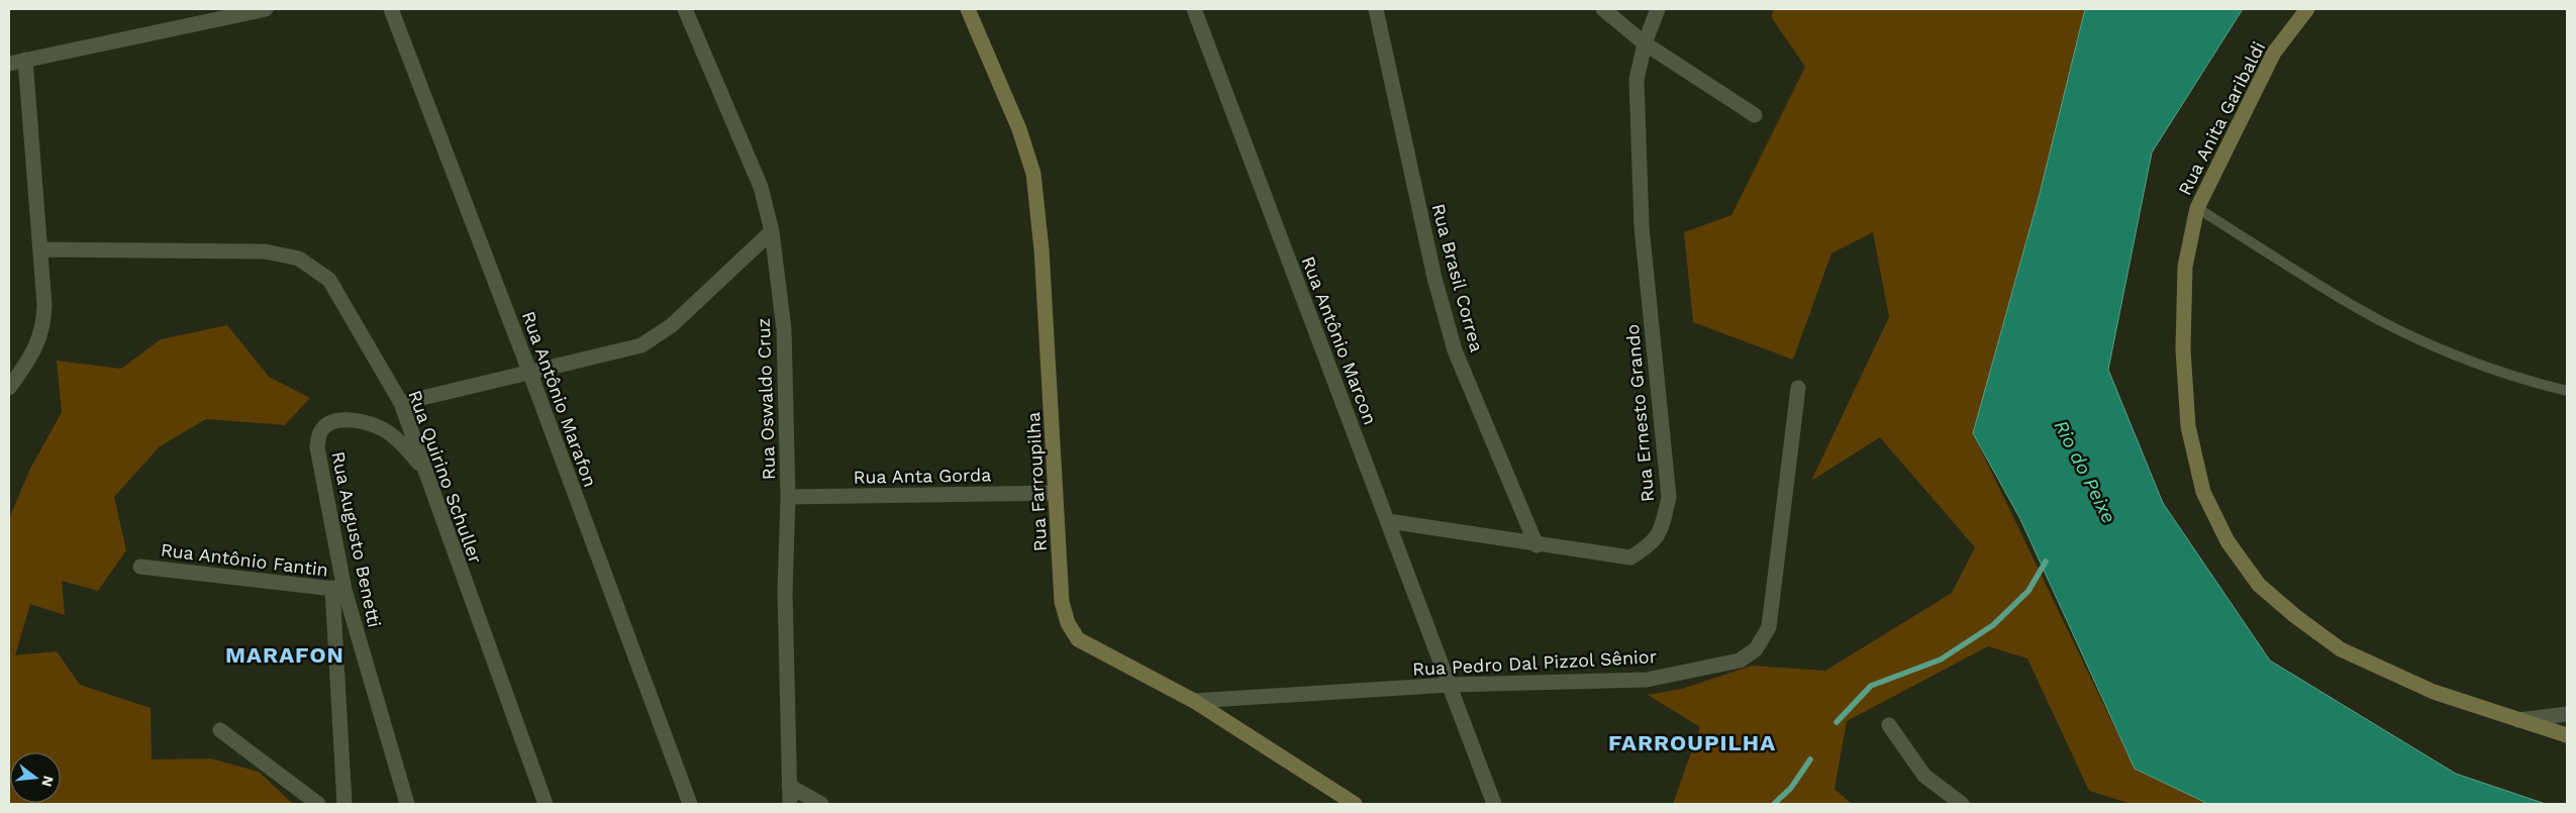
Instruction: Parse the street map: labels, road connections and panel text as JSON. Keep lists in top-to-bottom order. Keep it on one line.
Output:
{"streets":{"street":["Rua Anita Garibaldi","Rua Brasil Correa","Rua Antônio Marcon","Rua Antônio Marafon","Rua Oswaldo Cruz","Rua Ernesto Grando","Rua Anta Gorda","Rua Quirino Schuller","Rua Farroupilha","Rua Augusto Benetti","Rua Antônio Fantin","Rua Pedro Dal Pizzol Sênior"]},"crossings":[["Rua Brasil Correa","Rua Ernesto Grando"],["Rua Antônio Marcon","Rua Ernesto Grando"],["Rua Antônio Marcon","Rua Pedro Dal Pizzol Sênior"],["Rua Oswaldo Cruz","Rua Anta Gorda"],["Rua Anta Gorda","Rua Farroupilha"],["Rua Quirino Schuller","Rua Augusto Benetti"],["Rua Farroupilha","Rua Pedro Dal Pizzol Sênior"],["Rua Augusto Benetti","Rua Antônio Fantin"]],"districts":["MARAFON","FARROUPILHA"],"water":["Rio do Peixe"],"north":"right"}
